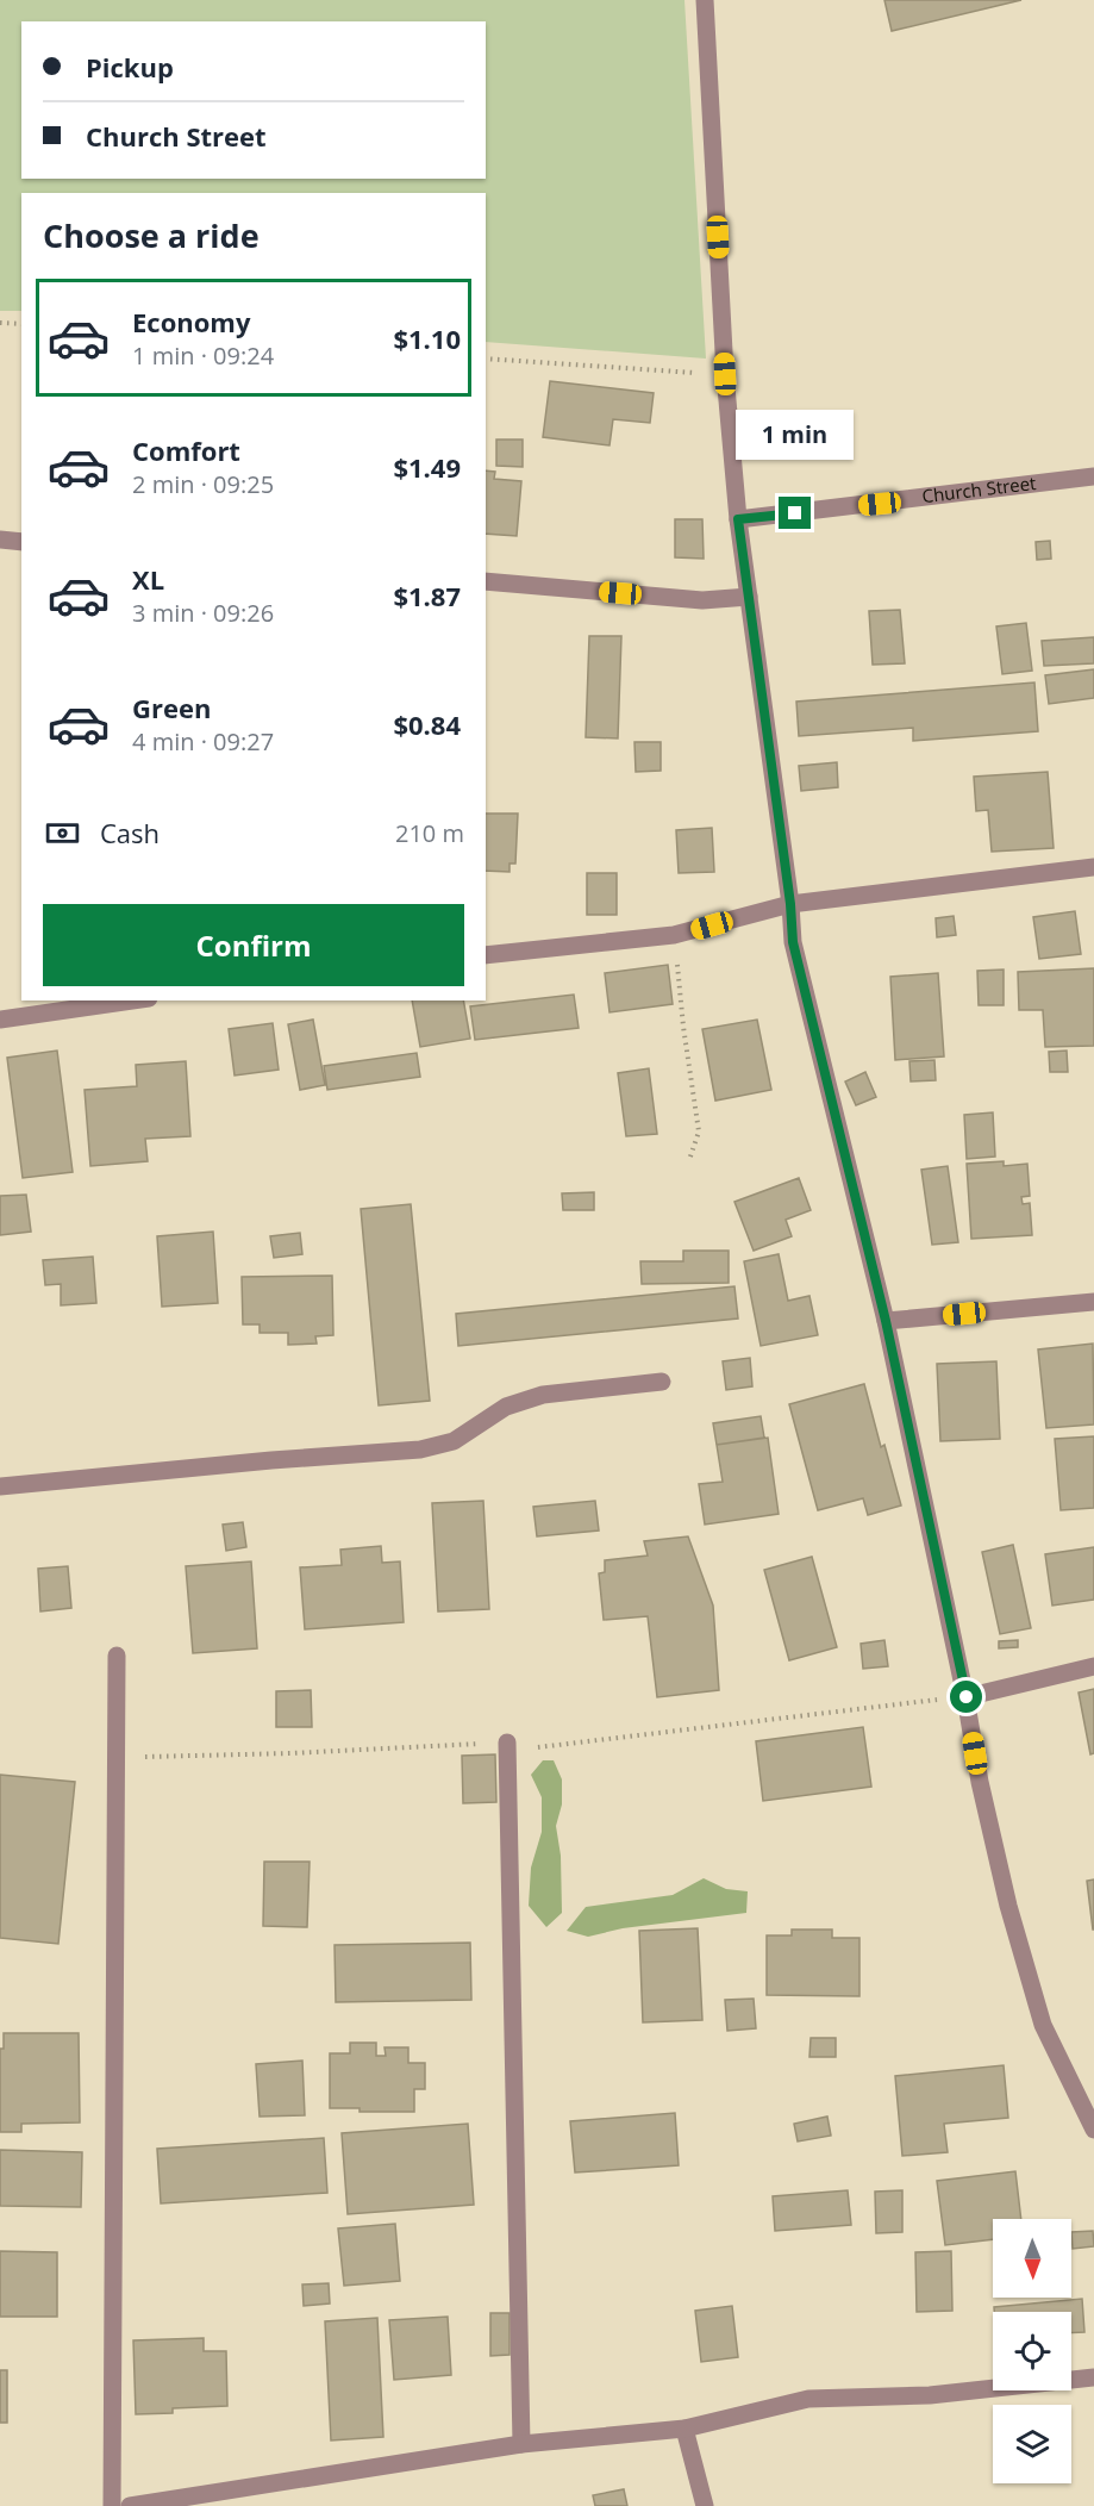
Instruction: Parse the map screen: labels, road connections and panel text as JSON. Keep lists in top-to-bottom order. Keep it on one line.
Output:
{"streets":{"street":["Church Street"]},"north":"bottom","page":{"banner":["Pickup","Church Street"],"heading":"Choose a ride","list":[{"name":"Economy","note":"1 min · 09:24","value":"$1.10"},{"name":"Comfort","note":"2 min · 09:25","value":"$1.49"},{"name":"XL","note":"3 min · 09:26","value":"$1.87"},{"name":"Green","note":"4 min · 09:27","value":"$0.84"}],"bubble":"1 min","pay":["Cash","210 m"],"buttons":"Confirm"}}
